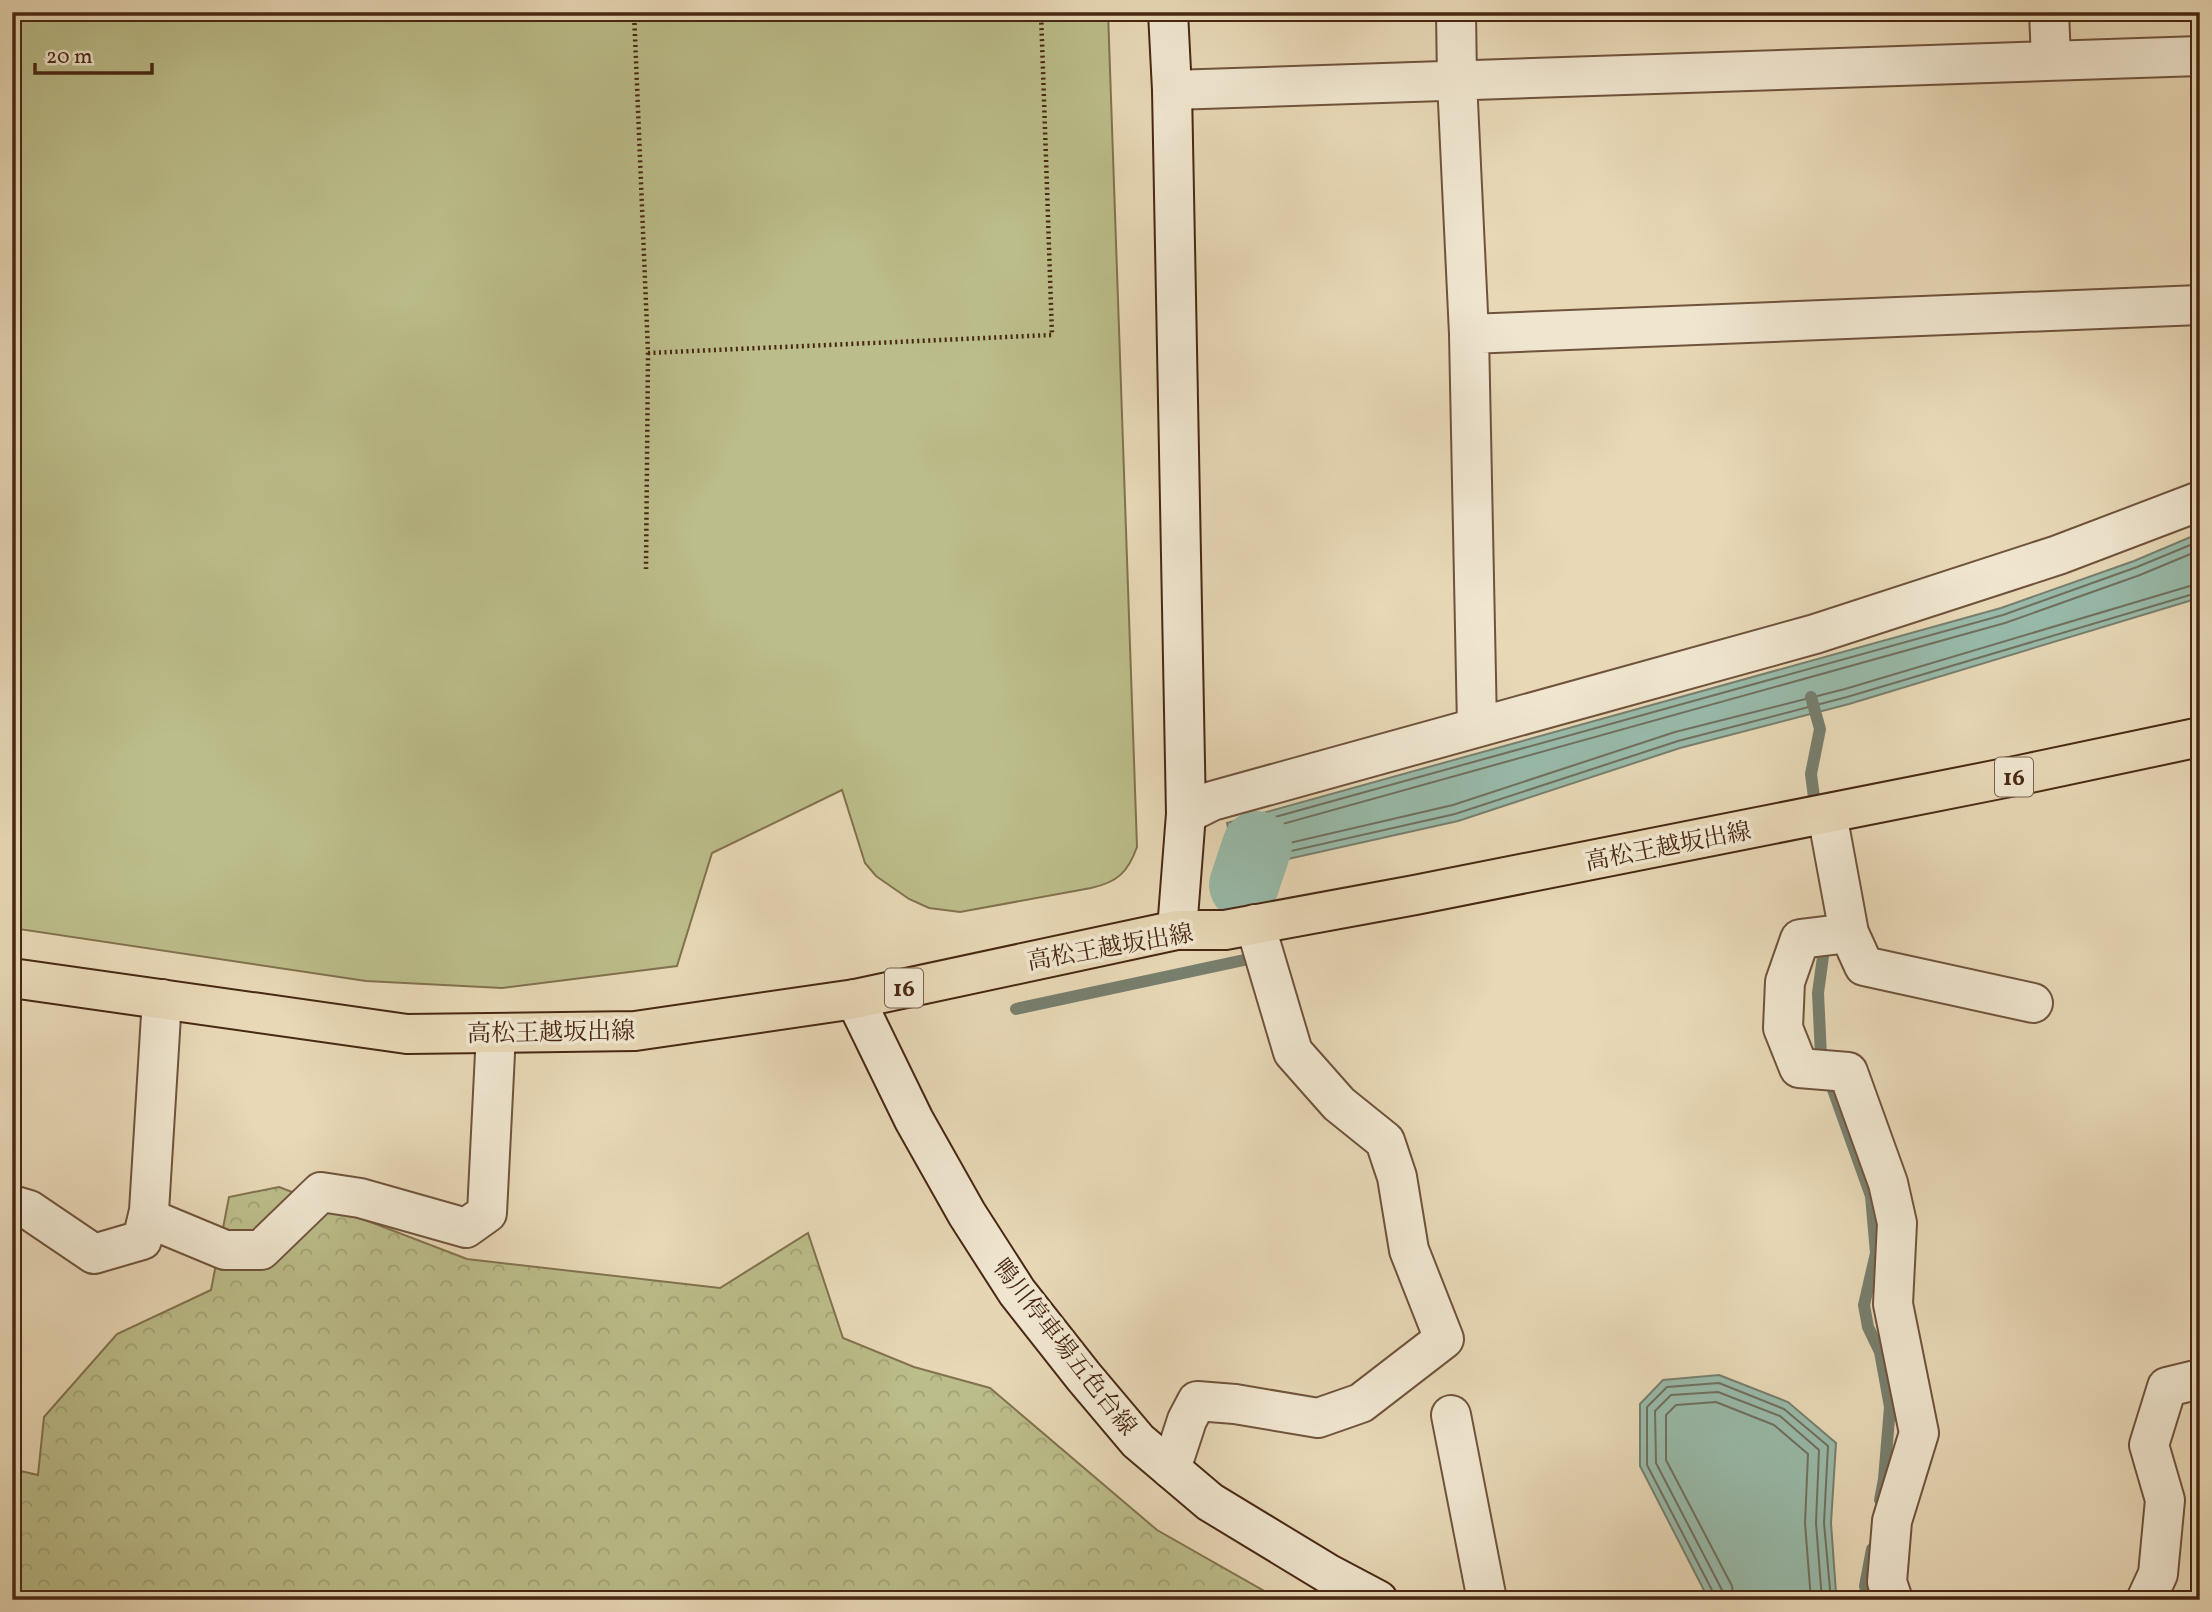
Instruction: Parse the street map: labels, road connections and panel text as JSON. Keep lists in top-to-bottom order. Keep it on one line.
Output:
{"streets":{"main road":["16","高松王越坂出線"],"street":["鴨川停車場五色台線"]},"crossings":[["高松王越坂出線","鴨川停車場五色台線"]],"scale_bar":"20 m"}
